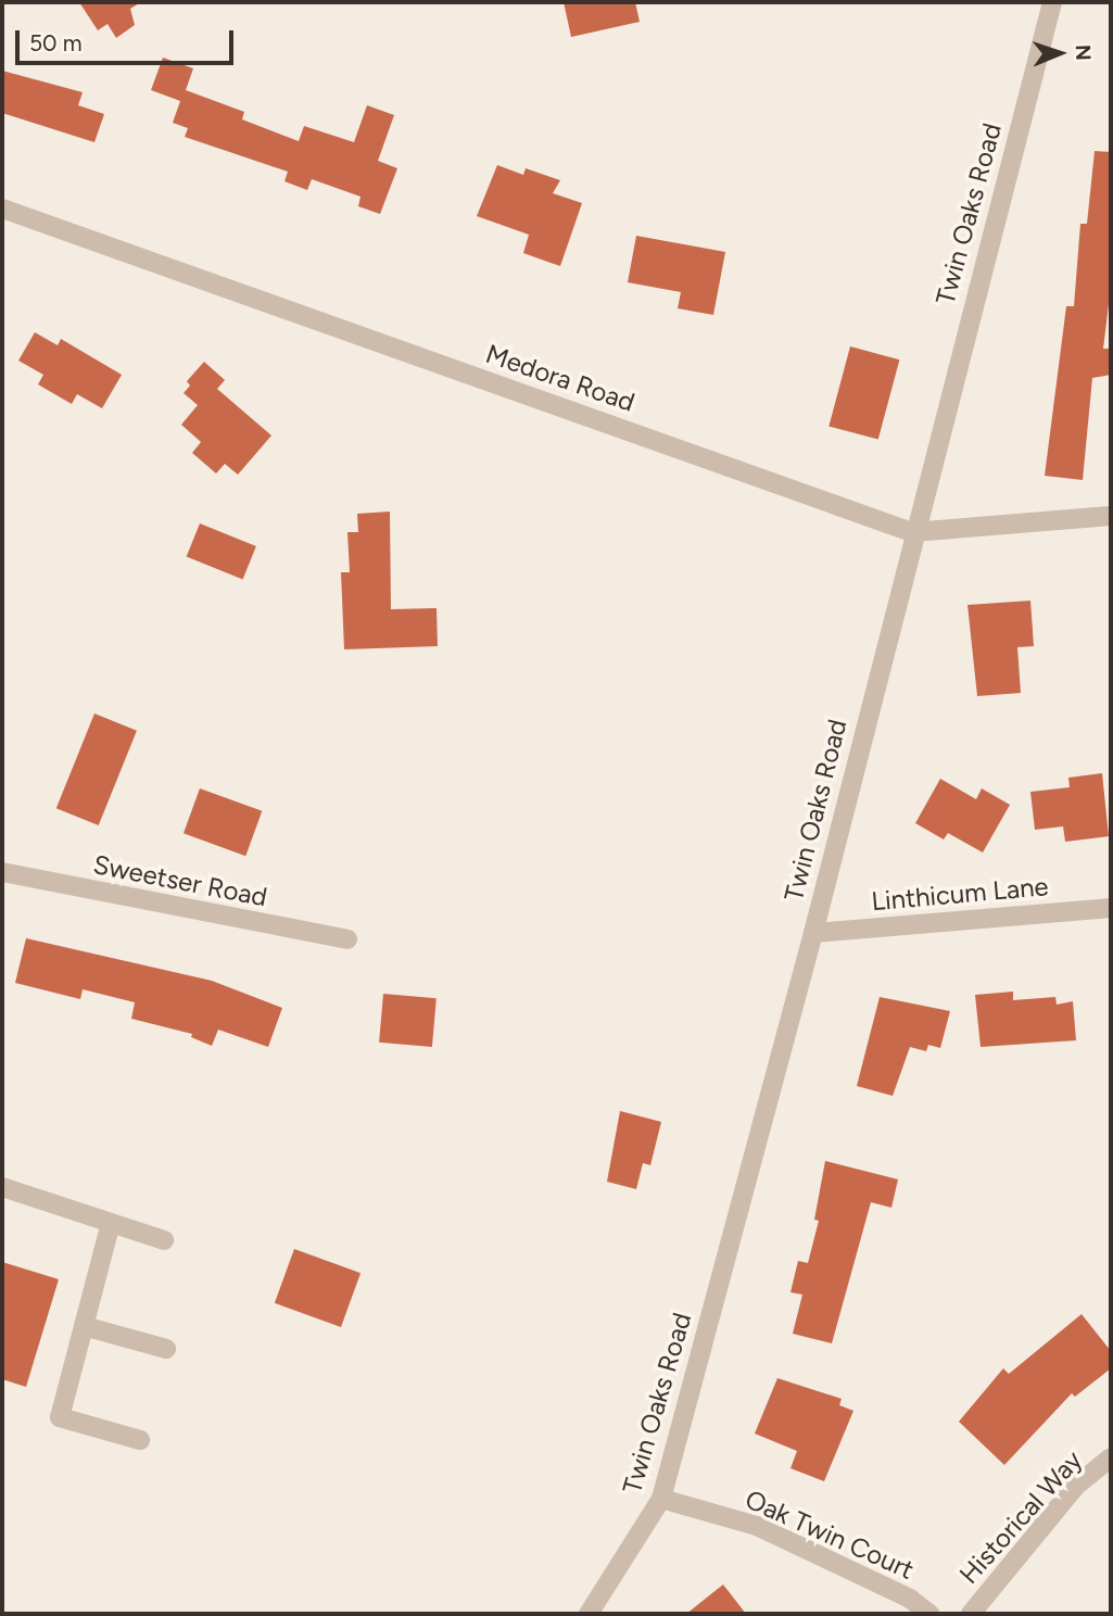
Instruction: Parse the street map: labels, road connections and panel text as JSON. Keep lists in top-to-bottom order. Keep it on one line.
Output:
{"streets":{"street":["Twin Oaks Road","Medora Road","Sweetser Road","Linthicum Lane","Historical Way","Oak Twin Court"]},"crossings":[["Twin Oaks Road","Medora Road"],["Twin Oaks Road","Linthicum Lane"],["Twin Oaks Road","Oak Twin Court"]],"scale_bar":"50 m","north":"right"}
